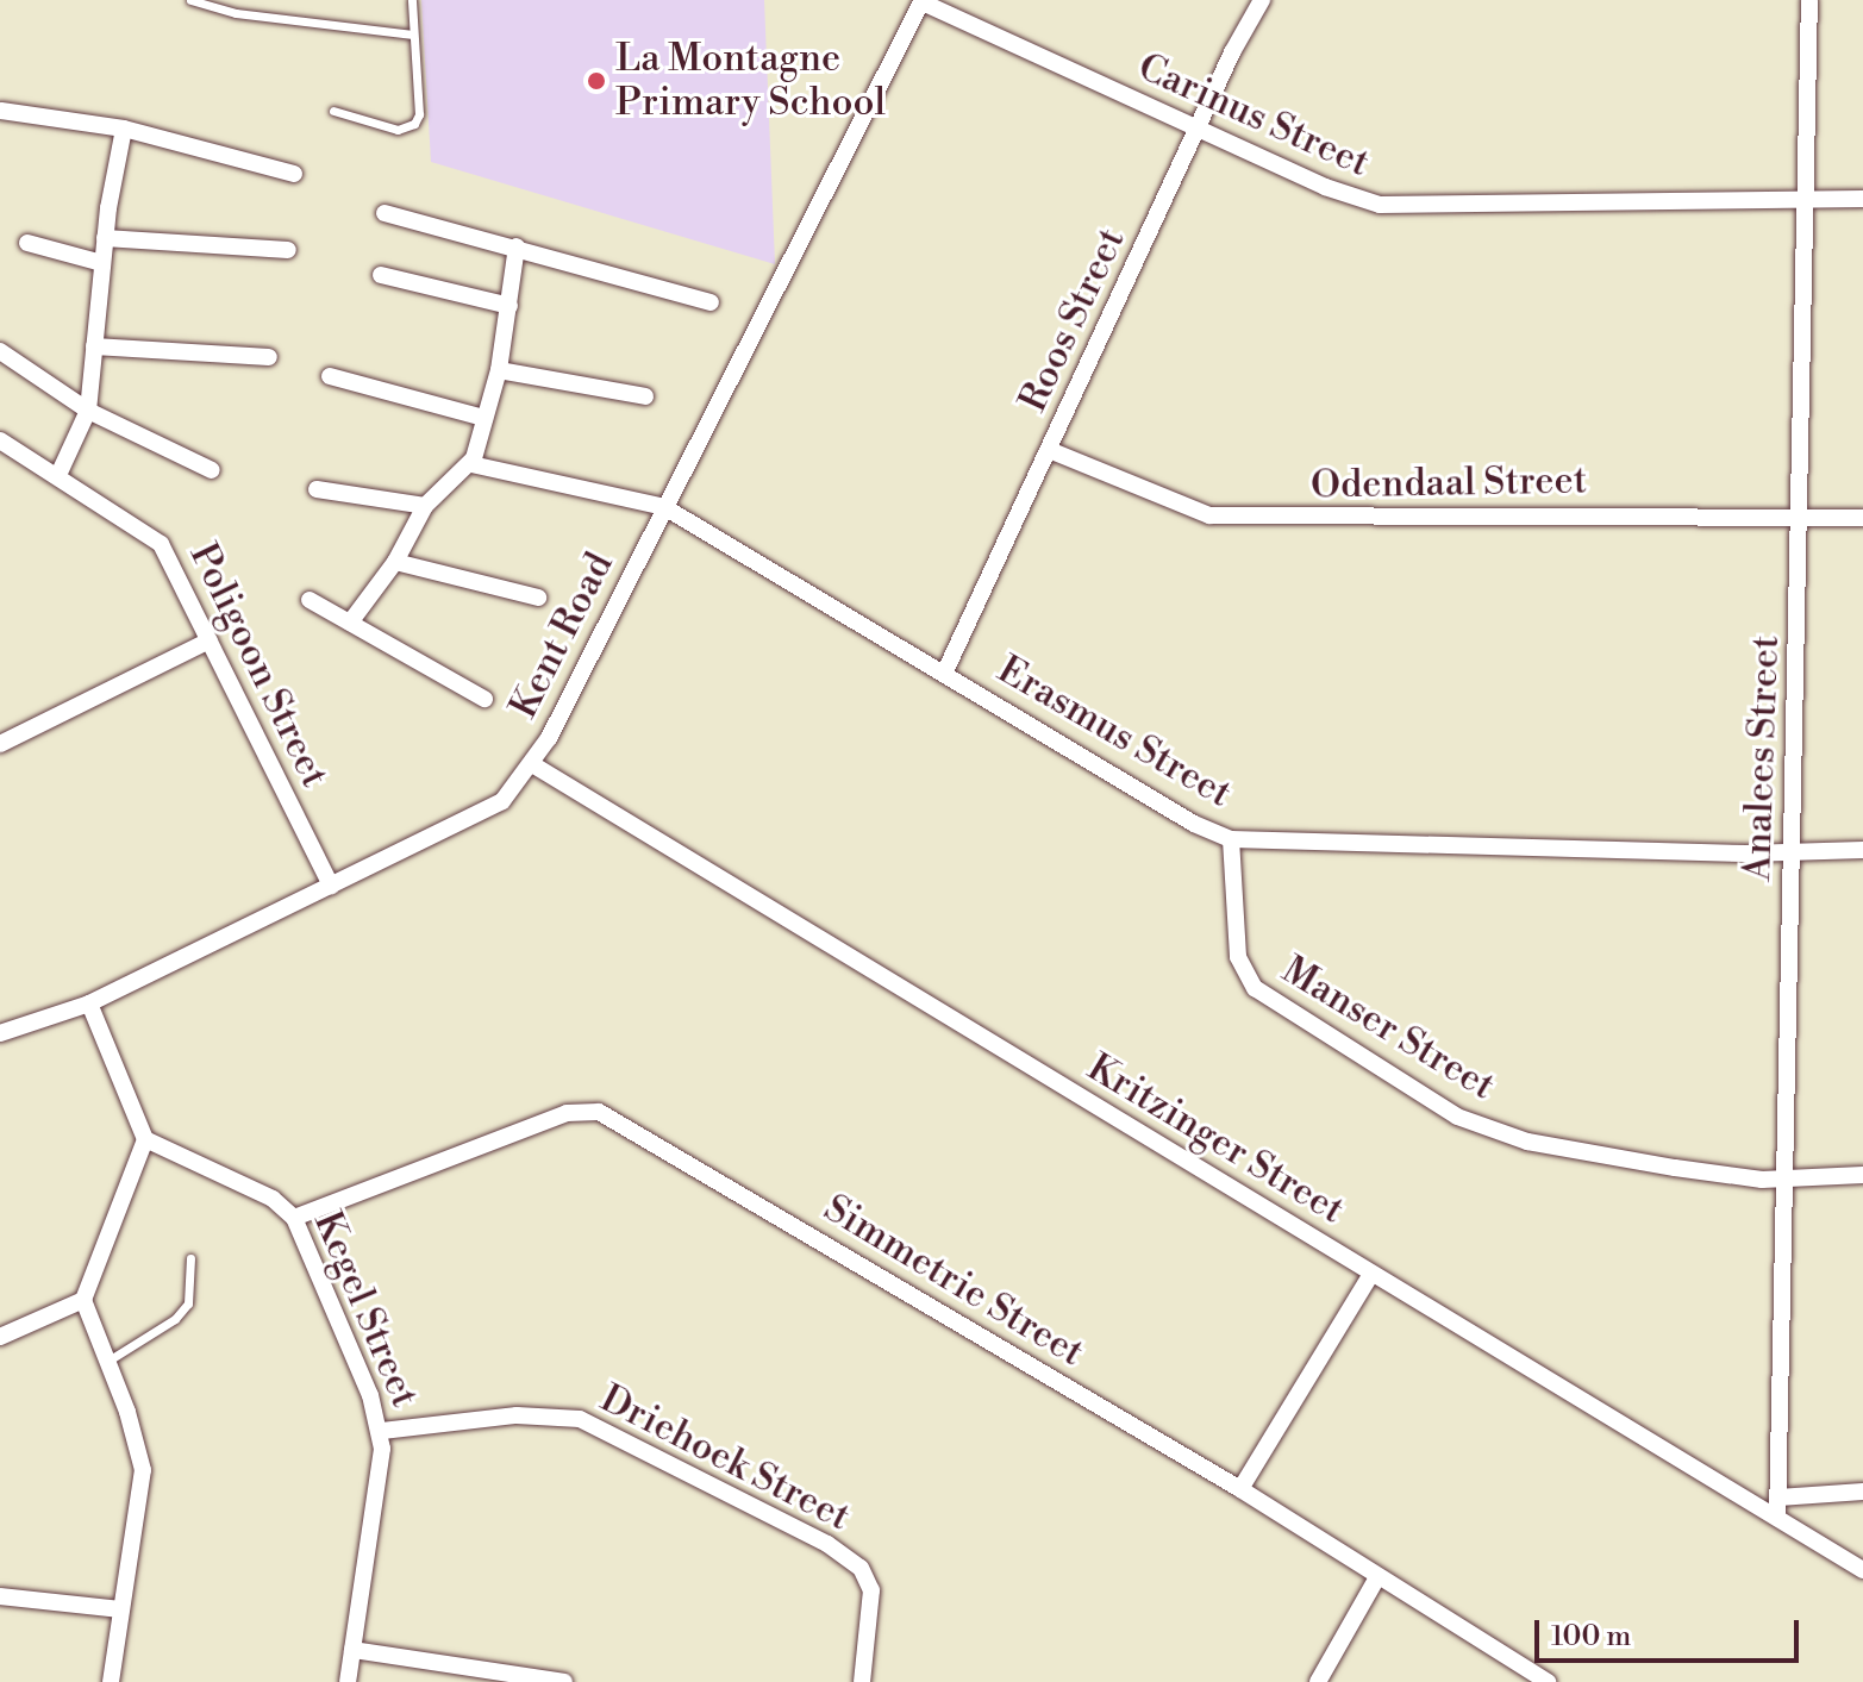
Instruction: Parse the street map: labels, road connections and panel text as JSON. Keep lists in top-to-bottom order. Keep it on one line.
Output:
{"streets":{"street":["Carinus Street","Roos Street","Odendaal Street","Kent Road","Poligoon Street","Erasmus Street","Analees Street","Manser Street","Kritzinger Street","Simmetrie Street","Kegel Street","Driehoek Street"]},"crossings":[["Carinus Street","Roos Street"],["Carinus Street","Kent Road"],["Carinus Street","Analees Street"],["Roos Street","Odendaal Street"],["Roos Street","Erasmus Street"],["Odendaal Street","Analees Street"],["Kent Road","Poligoon Street"],["Kent Road","Erasmus Street"],["Kent Road","Kritzinger Street"],["Erasmus Street","Analees Street"],["Erasmus Street","Manser Street"],["Analees Street","Manser Street"],["Analees Street","Kritzinger Street"],["Simmetrie Street","Kegel Street"],["Kegel Street","Driehoek Street"]],"places":["La Montagne Primary School"],"scale_bar":"100 m"}
